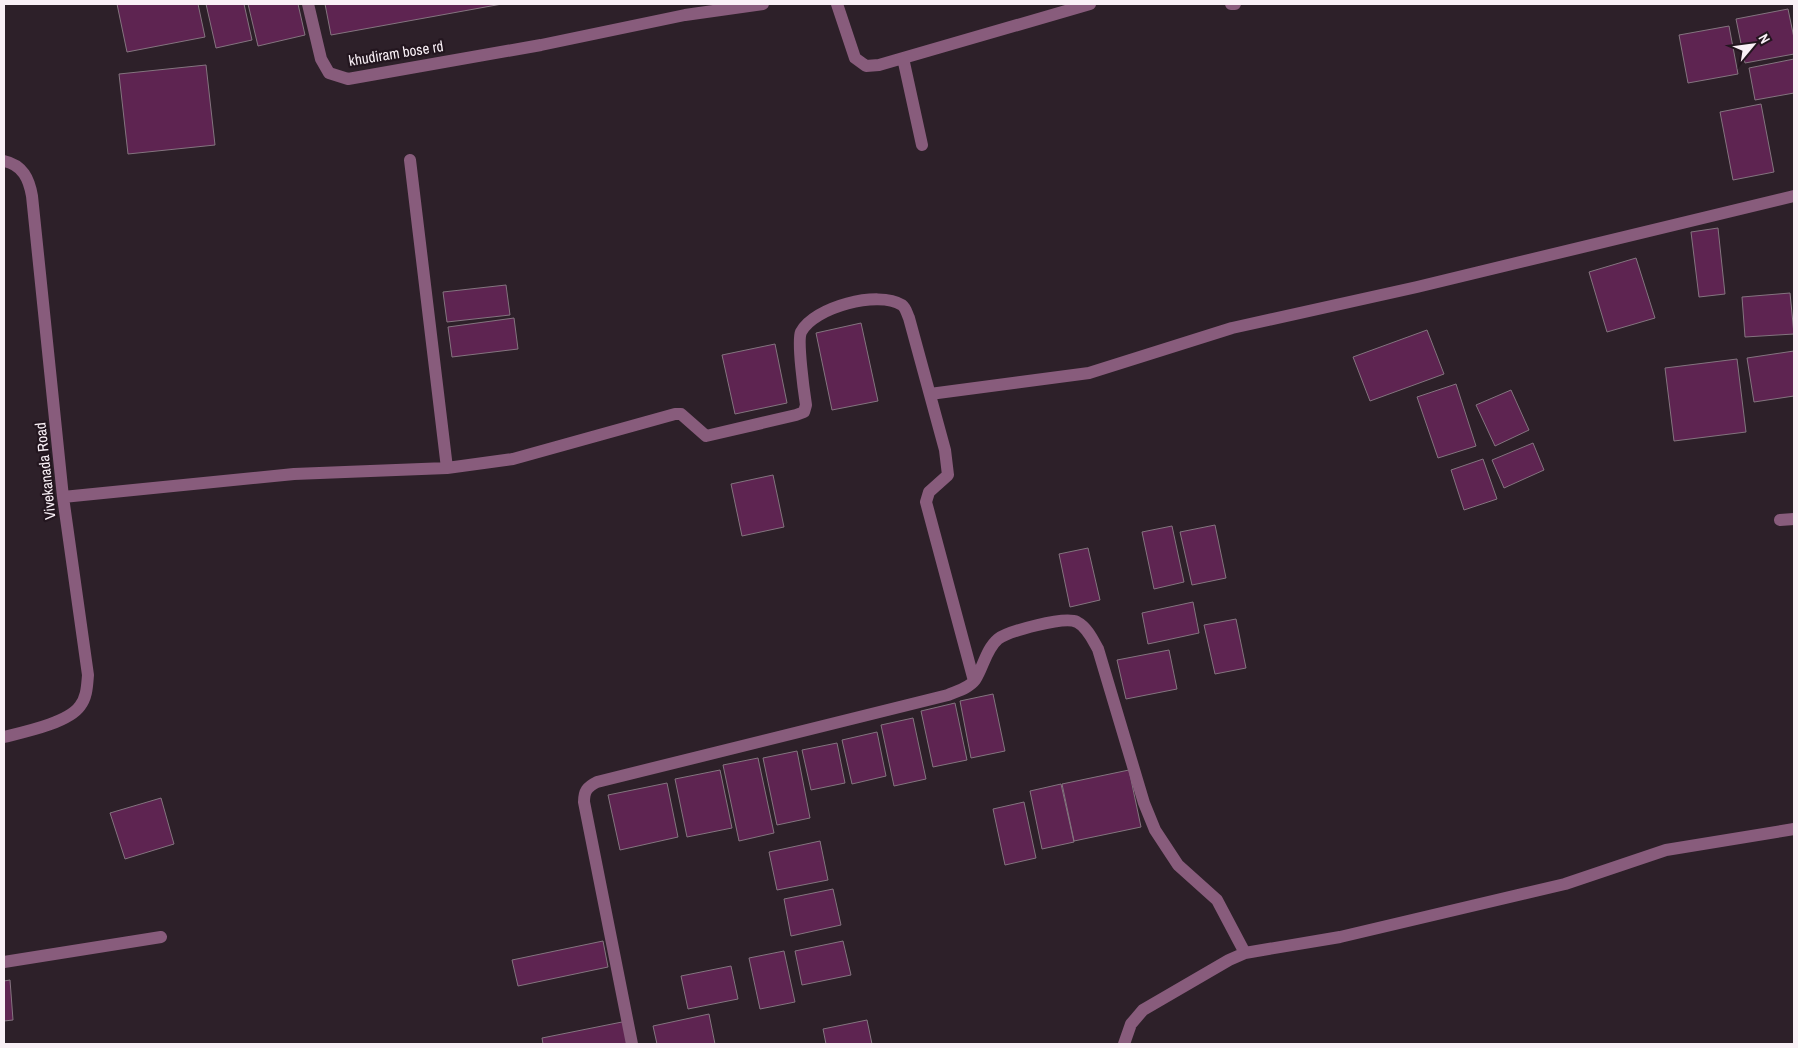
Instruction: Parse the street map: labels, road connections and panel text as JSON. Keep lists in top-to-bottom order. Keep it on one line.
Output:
{"streets":{"street":["khudiram bose rd","Vivekanada Road"]},"north":"top right"}
